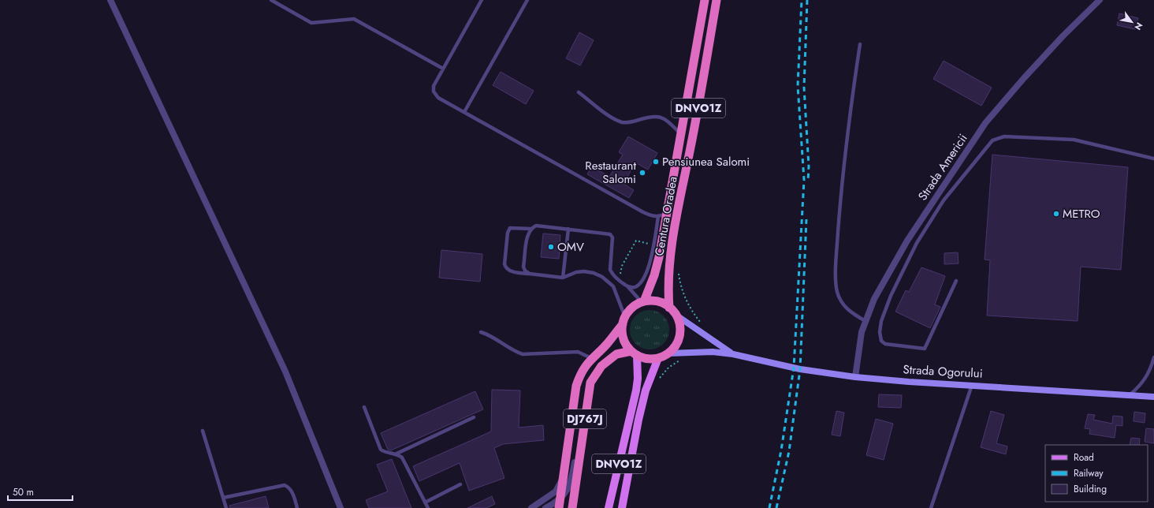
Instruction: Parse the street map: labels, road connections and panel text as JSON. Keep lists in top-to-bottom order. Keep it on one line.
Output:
{"streets":{"highway":["DNVO1Z","Centura Oradea","DJ767J"],"main road":["Strada Ogorului"],"street":["Strada Americii"]},"crossings":[["DNVO1Z","Centura Oradea"],["DNVO1Z","Strada Ogorului"],["DNVO1Z","DJ767J"],["Strada Americii","Strada Ogorului"],["Centura Oradea","Strada Ogorului"],["Centura Oradea","DJ767J"],["Strada Ogorului","DJ767J"]],"places":["Pensiunea Salomi","Restaurant Salomi","METRO","OMV"],"legend":["Road","Railway","Building"],"scale_bar":"50 m","north":"bottom right"}
